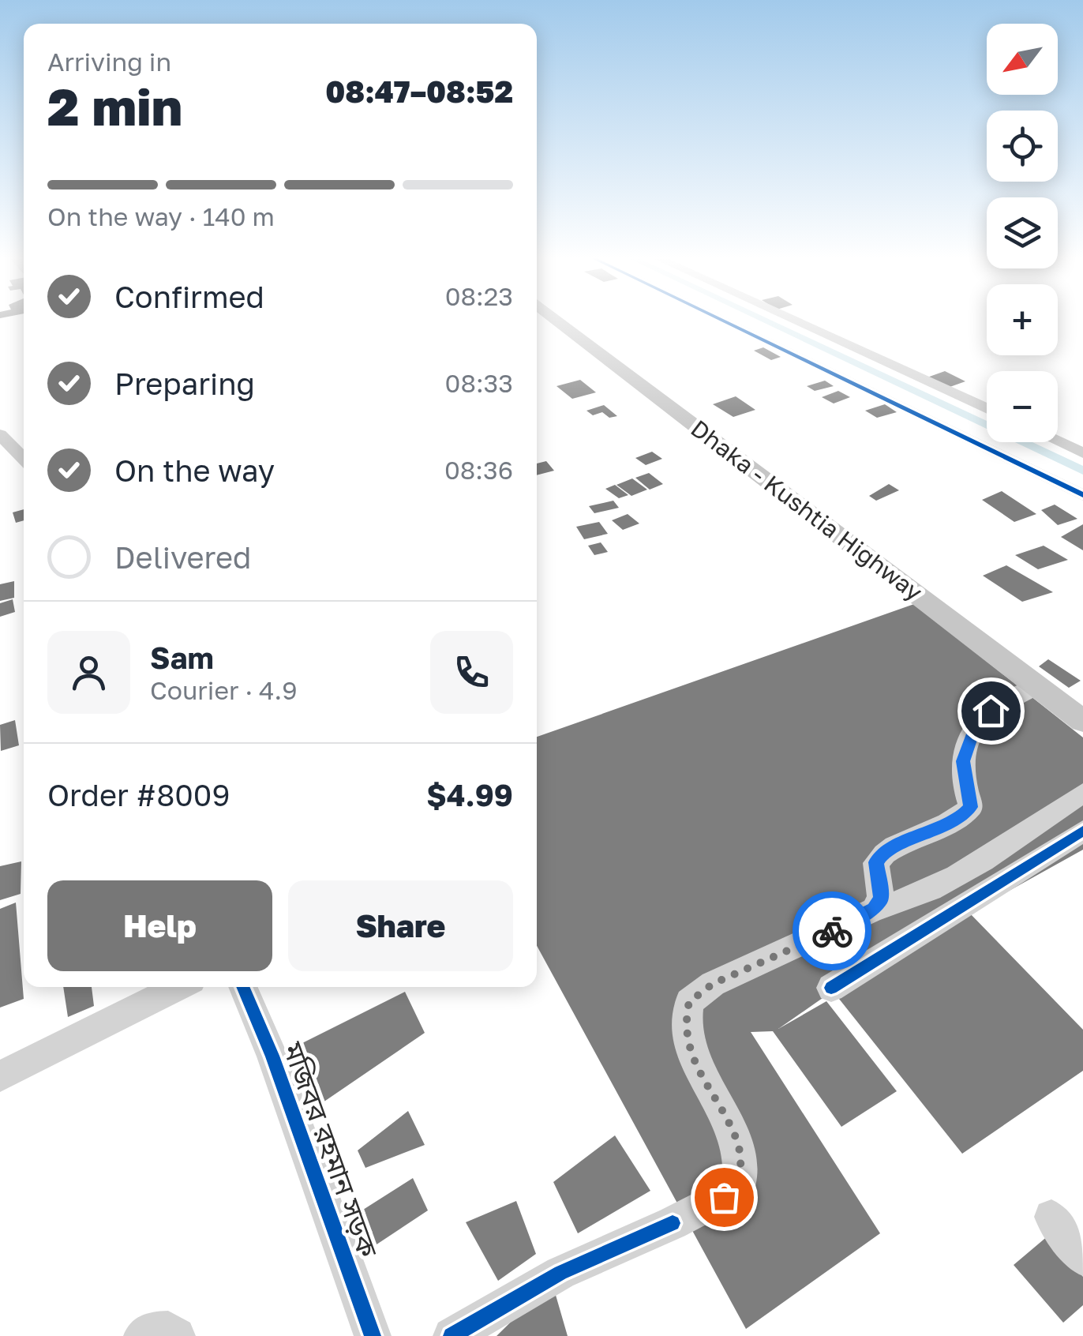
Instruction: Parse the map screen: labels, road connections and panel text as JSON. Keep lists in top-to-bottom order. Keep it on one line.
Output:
{"streets":{"main road":["Dhaka - Kushtia Highway"],"street":["মজিবর রহমান সড়ক"]},"north":"bottom left","page":{"map_buttons":["+","−"],"heading":["2 min","Arriving in","08:47–08:52"],"panel":["Sam","Courier · 4.9","Order #8009","$4.99"],"bar":"On the way · 140 m","list":[["Confirmed","08:23"],["Preparing","08:33"],["On the way","08:36"],"Delivered"],"buttons":["Help","Share"]}}
